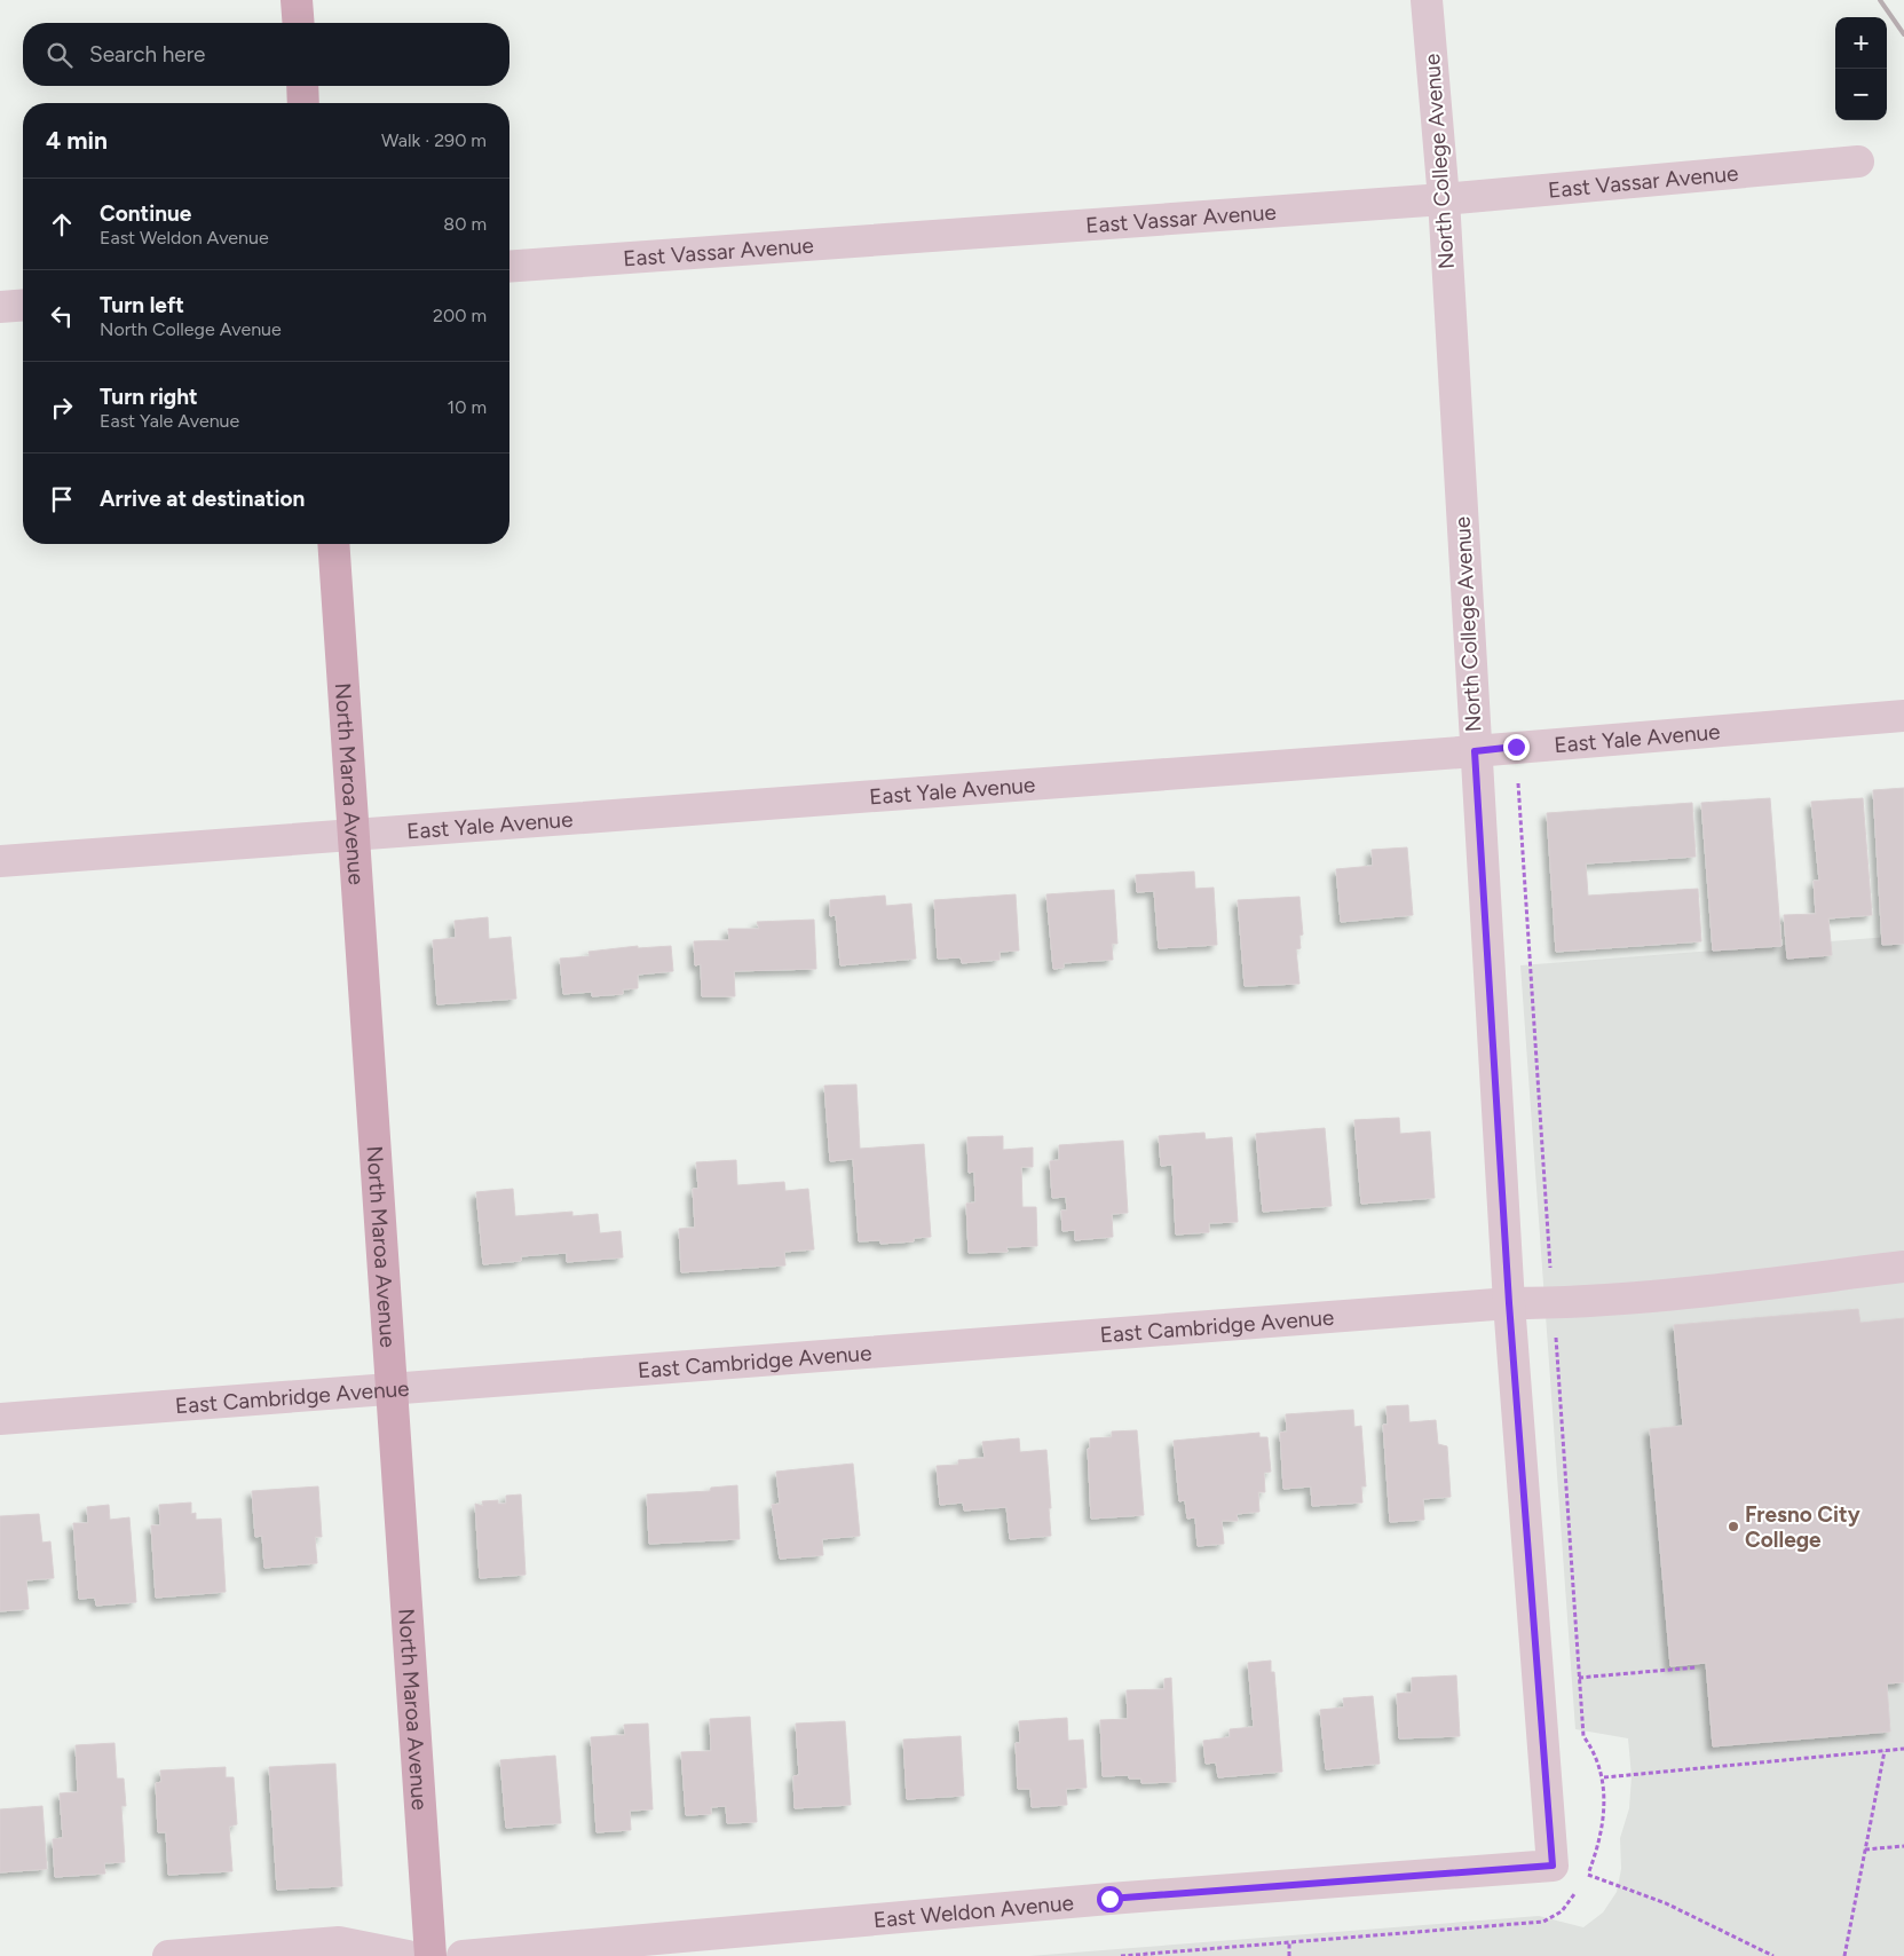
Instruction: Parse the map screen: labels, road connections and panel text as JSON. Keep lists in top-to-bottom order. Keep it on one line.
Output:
{"streets":{"main road":["North Maroa Avenue"],"street":["North College Avenue","East Vassar Avenue","East Yale Avenue","East Cambridge Avenue","East Weldon Avenue"]},"crossings":[["North College Avenue","East Vassar Avenue"],["North College Avenue","East Yale Avenue"],["North College Avenue","East Cambridge Avenue"],["North College Avenue","East Weldon Avenue"],["East Yale Avenue","North Maroa Avenue"],["North Maroa Avenue","East Cambridge Avenue"]],"places":["Fresno City College"],"page":{"map_buttons":["+","−"],"search":"Search here","heading":["4 min","Walk · 290 m"],"list":[["Continue","East Weldon Avenue","80 m"],["Turn left","North College Avenue","200 m"],["Turn right","East Yale Avenue","10 m"],"Arrive at destination"]}}
